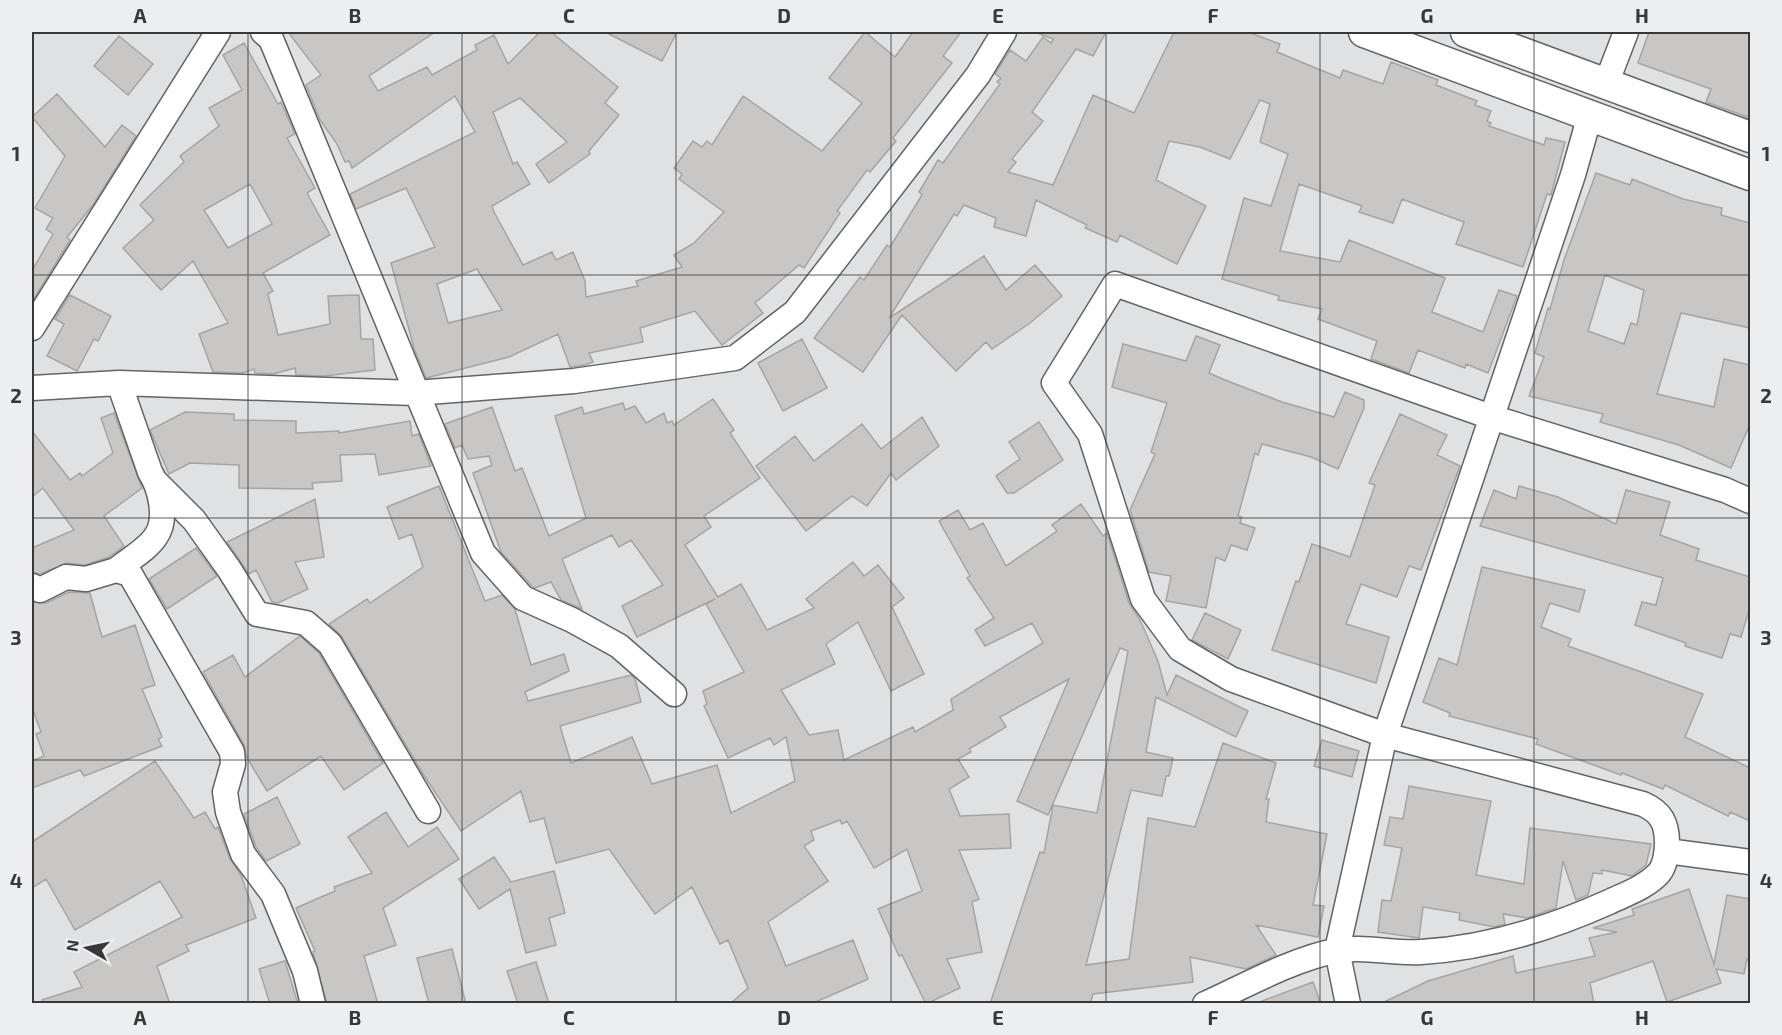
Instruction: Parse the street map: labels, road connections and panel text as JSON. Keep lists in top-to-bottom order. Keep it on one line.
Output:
{"north":"left","grid":{"columns":["A","B","C","D","E","F","G","H"],"rows":["1","2","3","4"]}}
